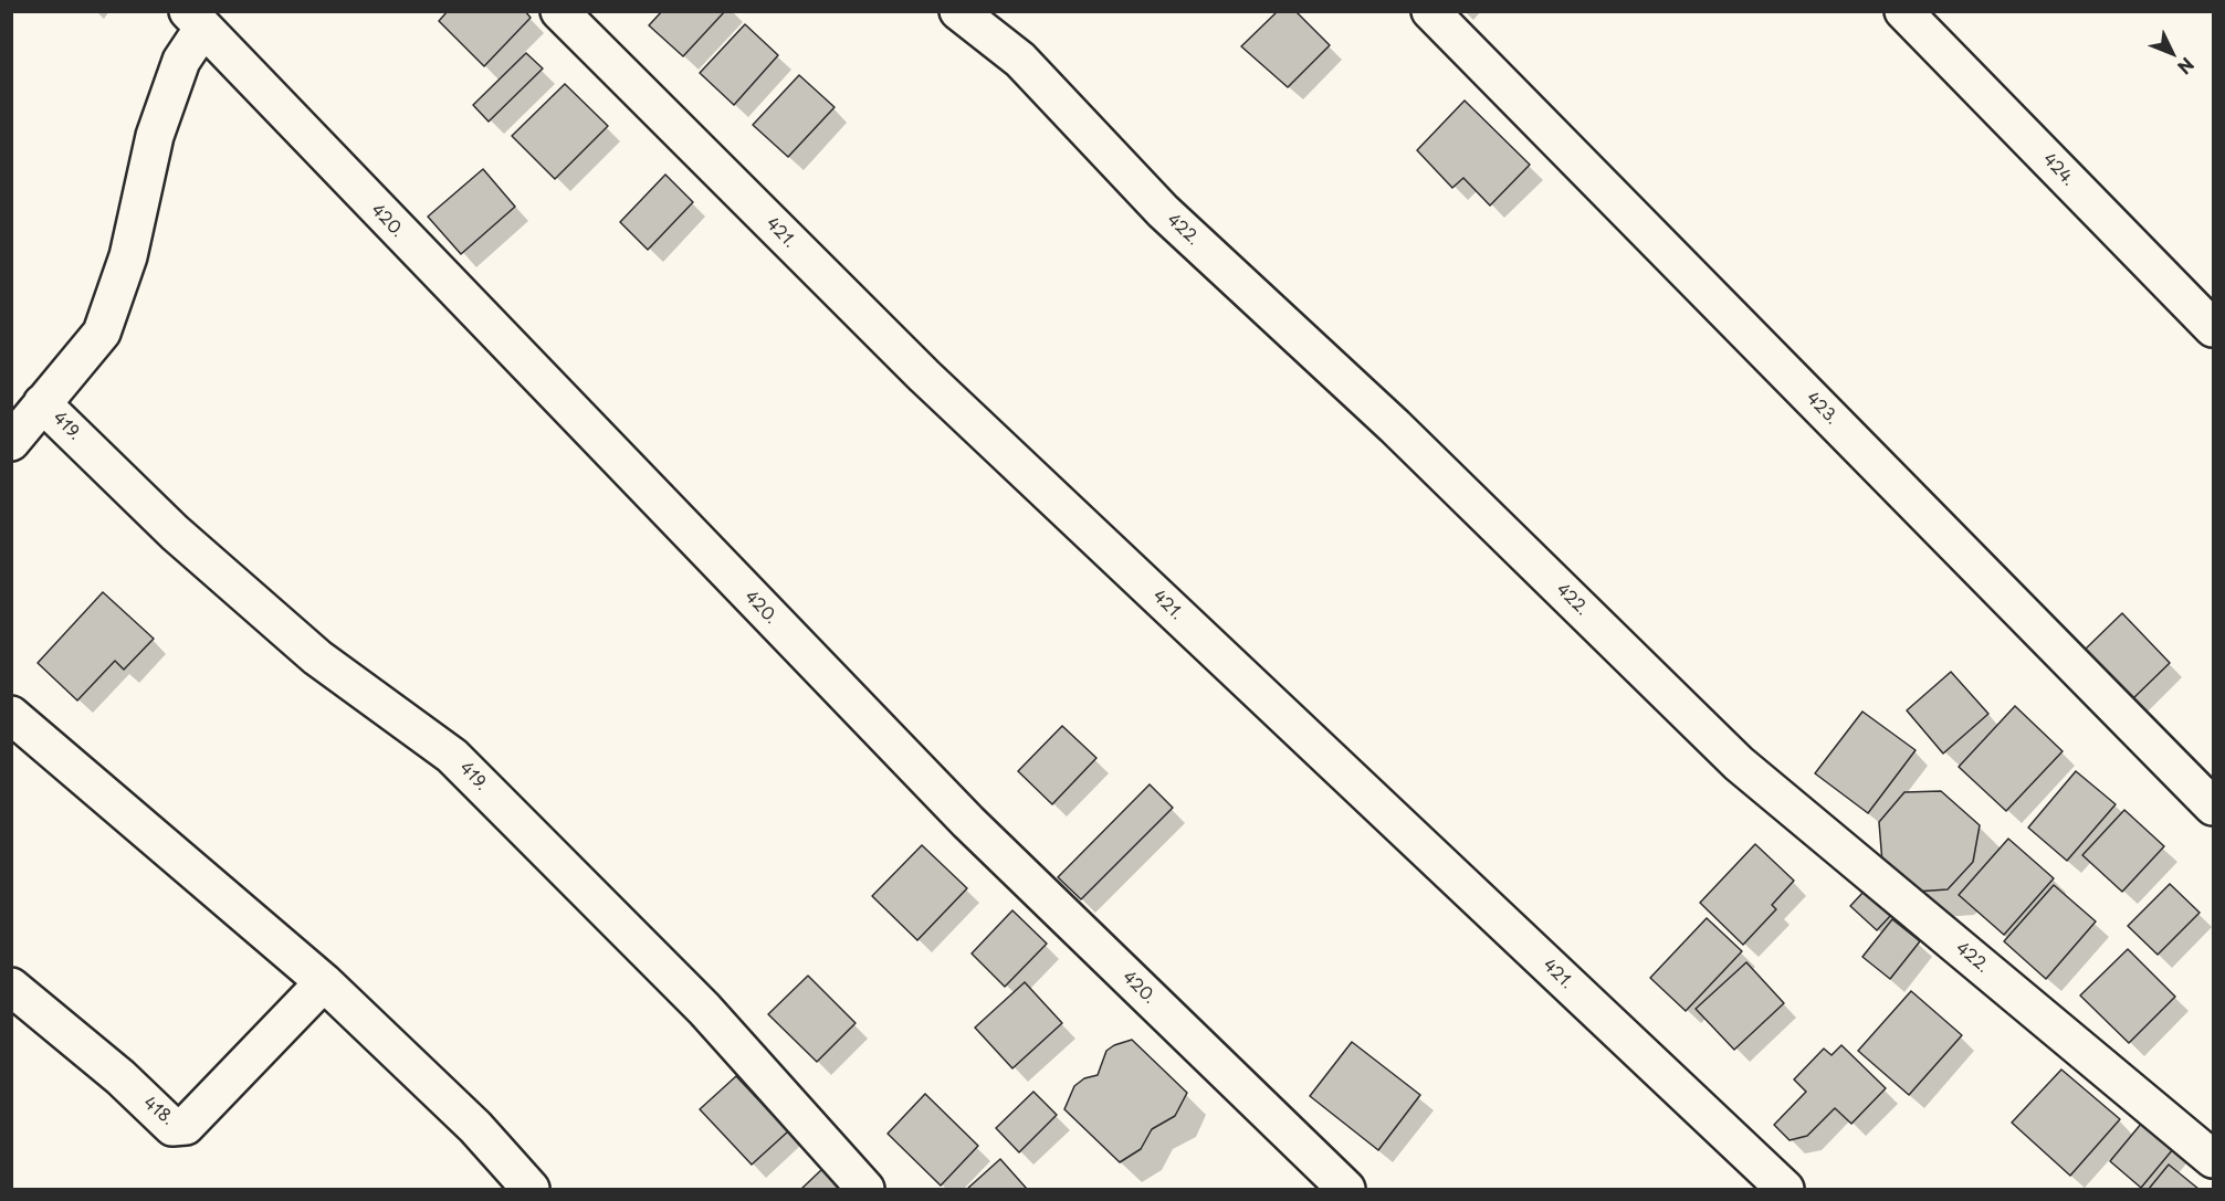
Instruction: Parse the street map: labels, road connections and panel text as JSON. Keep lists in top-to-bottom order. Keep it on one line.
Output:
{"streets":{"street":["424.","420.","422.","421.","423.","419.","418."]},"north":"bottom right"}
